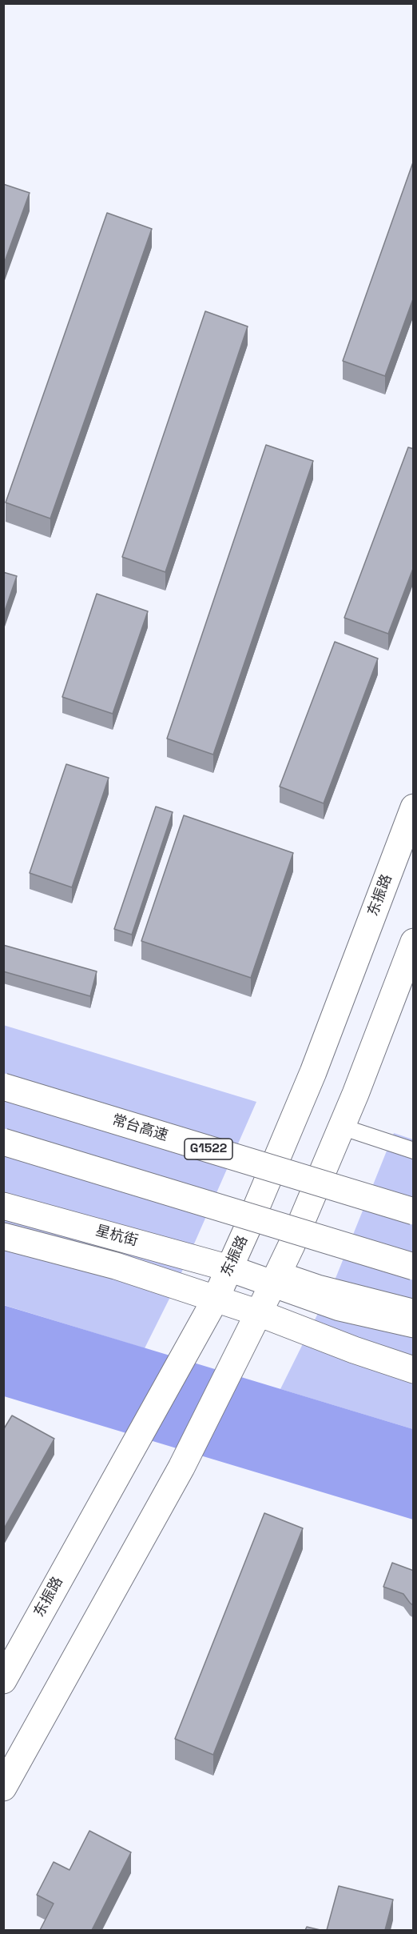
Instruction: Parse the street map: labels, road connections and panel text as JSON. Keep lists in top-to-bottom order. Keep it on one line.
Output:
{"streets":{"main road":["东振路","常台高速","G1522","星杭街"]},"crossings":[["东振路","星杭街"]]}
